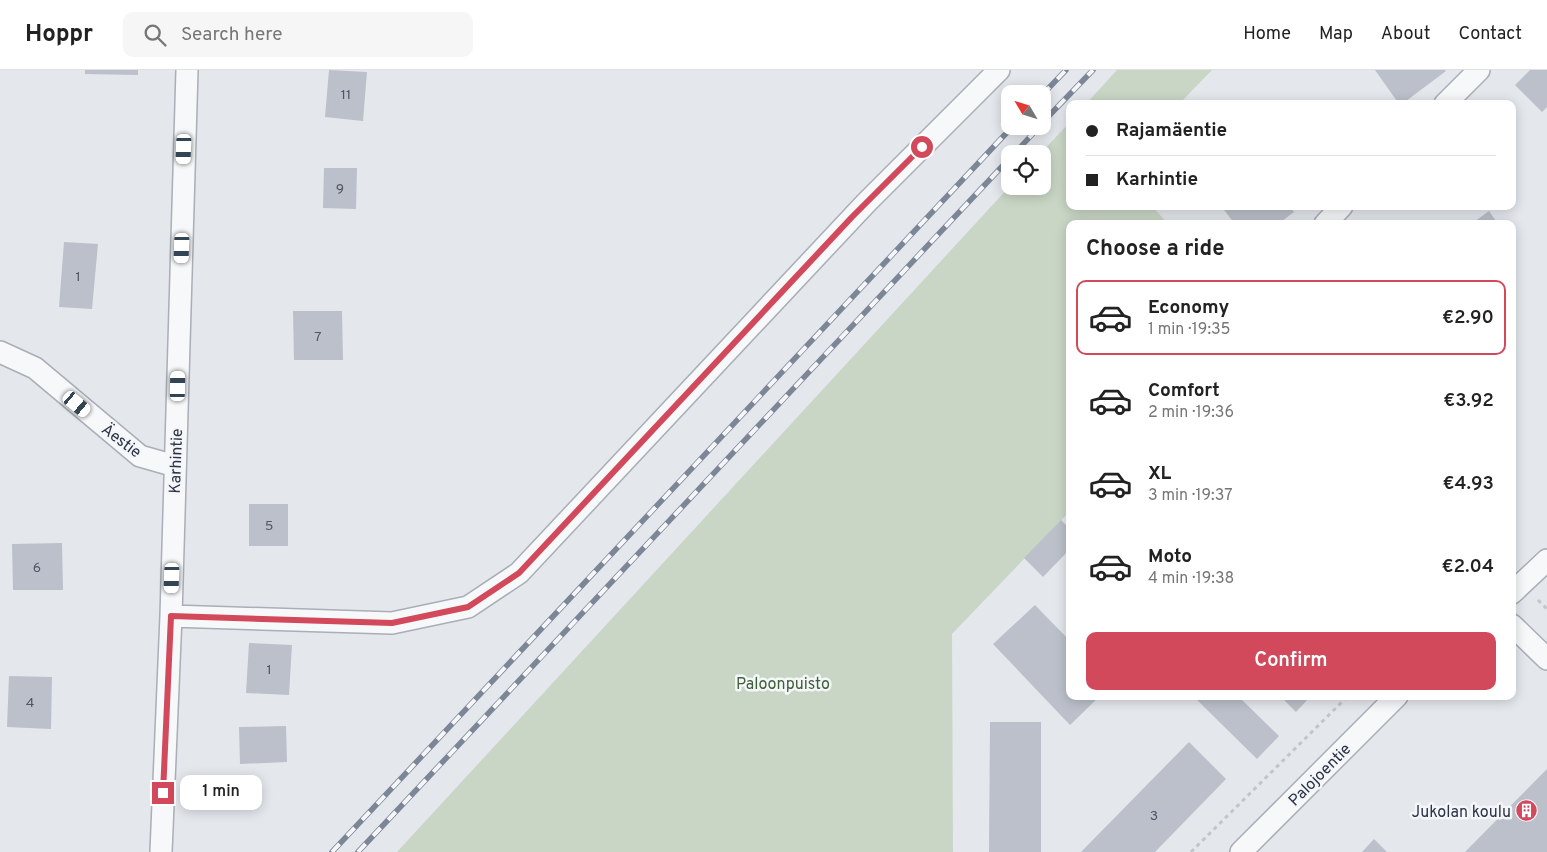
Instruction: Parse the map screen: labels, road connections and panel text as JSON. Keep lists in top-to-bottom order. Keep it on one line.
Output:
{"streets":{"street":["Äestie","Karhintie","Palojoentie"]},"crossings":[["Äestie","Karhintie"]],"parks":["Paloonpuisto"],"places":{"building":["Jukolan koulu"]},"house_numbers":["11","9","1","7","5","6","1","4","3"],"north":"top left","page":{"header":"Hoppr","search":"Search here","nav":["Home","Map","About","Contact"],"banner":["Rajamäentie","Karhintie"],"heading":"Choose a ride","list":[{"name":"Economy","note":"1 min · 19:35","value":"€2.90"},{"name":"Comfort","note":"2 min · 19:36","value":"€3.92"},{"name":"XL","note":"3 min · 19:37","value":"€4.93"},{"name":"Moto","note":"4 min · 19:38","value":"€2.04"}],"buttons":"Confirm","bubble":"1 min"}}
